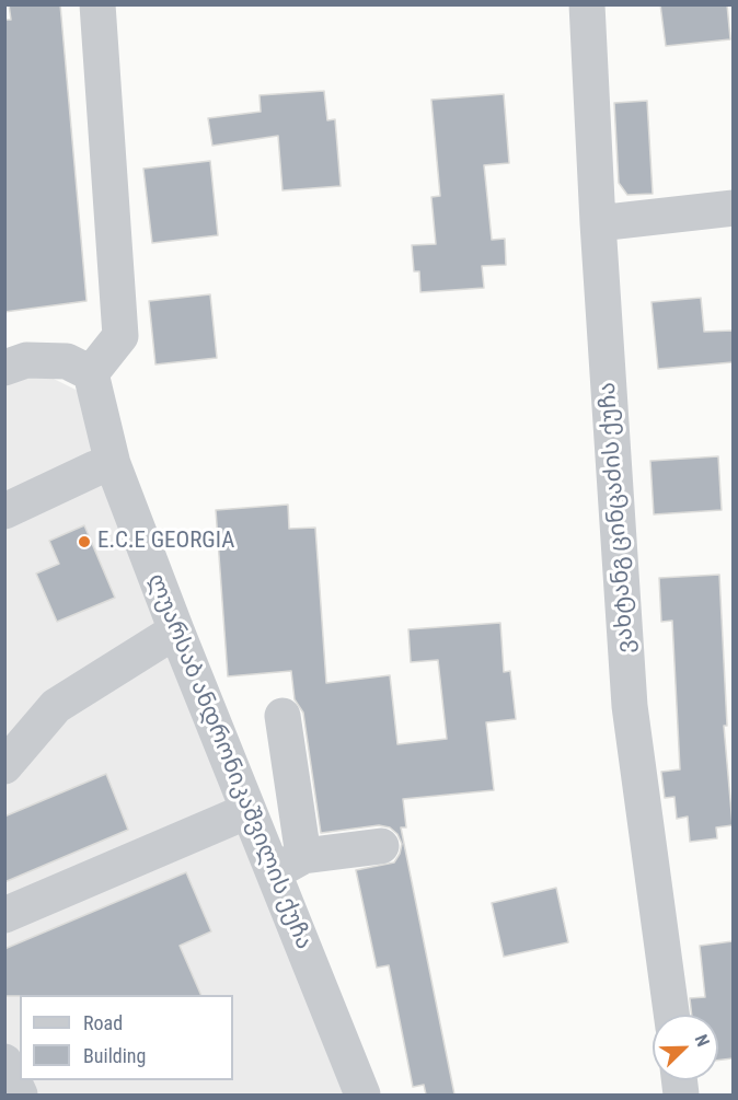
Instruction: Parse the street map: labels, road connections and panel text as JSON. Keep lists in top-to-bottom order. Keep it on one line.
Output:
{"streets":{"street":["ვახტანგ ცინცაძის ქუჩა","ლუარსაბ ანდრონიკაშვილის ქუჩა"]},"places":["E.C.E GEORGIA"],"legend":["Road","Building"],"north":"top right"}
